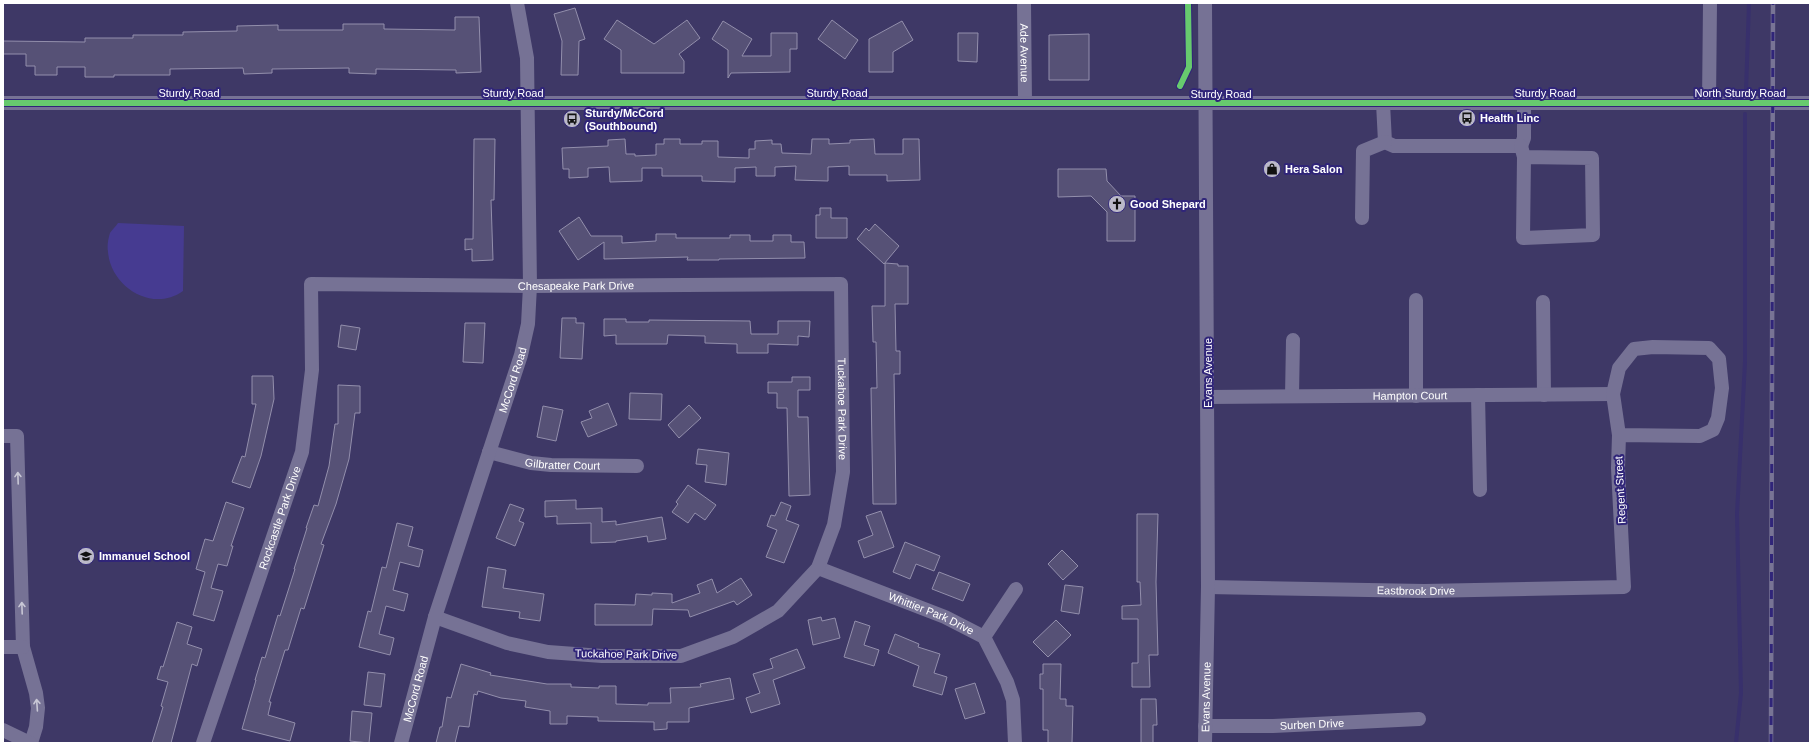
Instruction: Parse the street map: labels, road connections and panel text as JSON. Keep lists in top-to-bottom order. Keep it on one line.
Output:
{"streets":{"street":["Ade Avenue","Sturdy Road","North Sturdy Road","Chesapeake Park Drive","Evans Avenue","McCord Road","Hampton Court","Tuckahoe Park Drive","Gilbratter Court","Regent Street","Rockcastle Park Drive","Eastbrook Drive","Whittier Park Drive","Surben Drive"]},"crossings":[["Ade Avenue","Sturdy Road"],["Sturdy Road","North Sturdy Road"],["Sturdy Road","Evans Avenue"],["Sturdy Road","McCord Road"],["Chesapeake Park Drive","McCord Road"],["Chesapeake Park Drive","Tuckahoe Park Drive"],["Chesapeake Park Drive","Rockcastle Park Drive"],["Evans Avenue","Hampton Court"],["Evans Avenue","Eastbrook Drive"],["Evans Avenue","Surben Drive"],["McCord Road","Tuckahoe Park Drive"],["McCord Road","Gilbratter Court"],["Hampton Court","Regent Street"],["Tuckahoe Park Drive","Whittier Park Drive"],["Regent Street","Eastbrook Drive"]],"places":{"bus stop":["Health Linc","Sturdy/McCord (Southbound)"],"shop":["Hera Salon"],"church":["Good Shepard"],"school or university":["Immanuel School"]}}
